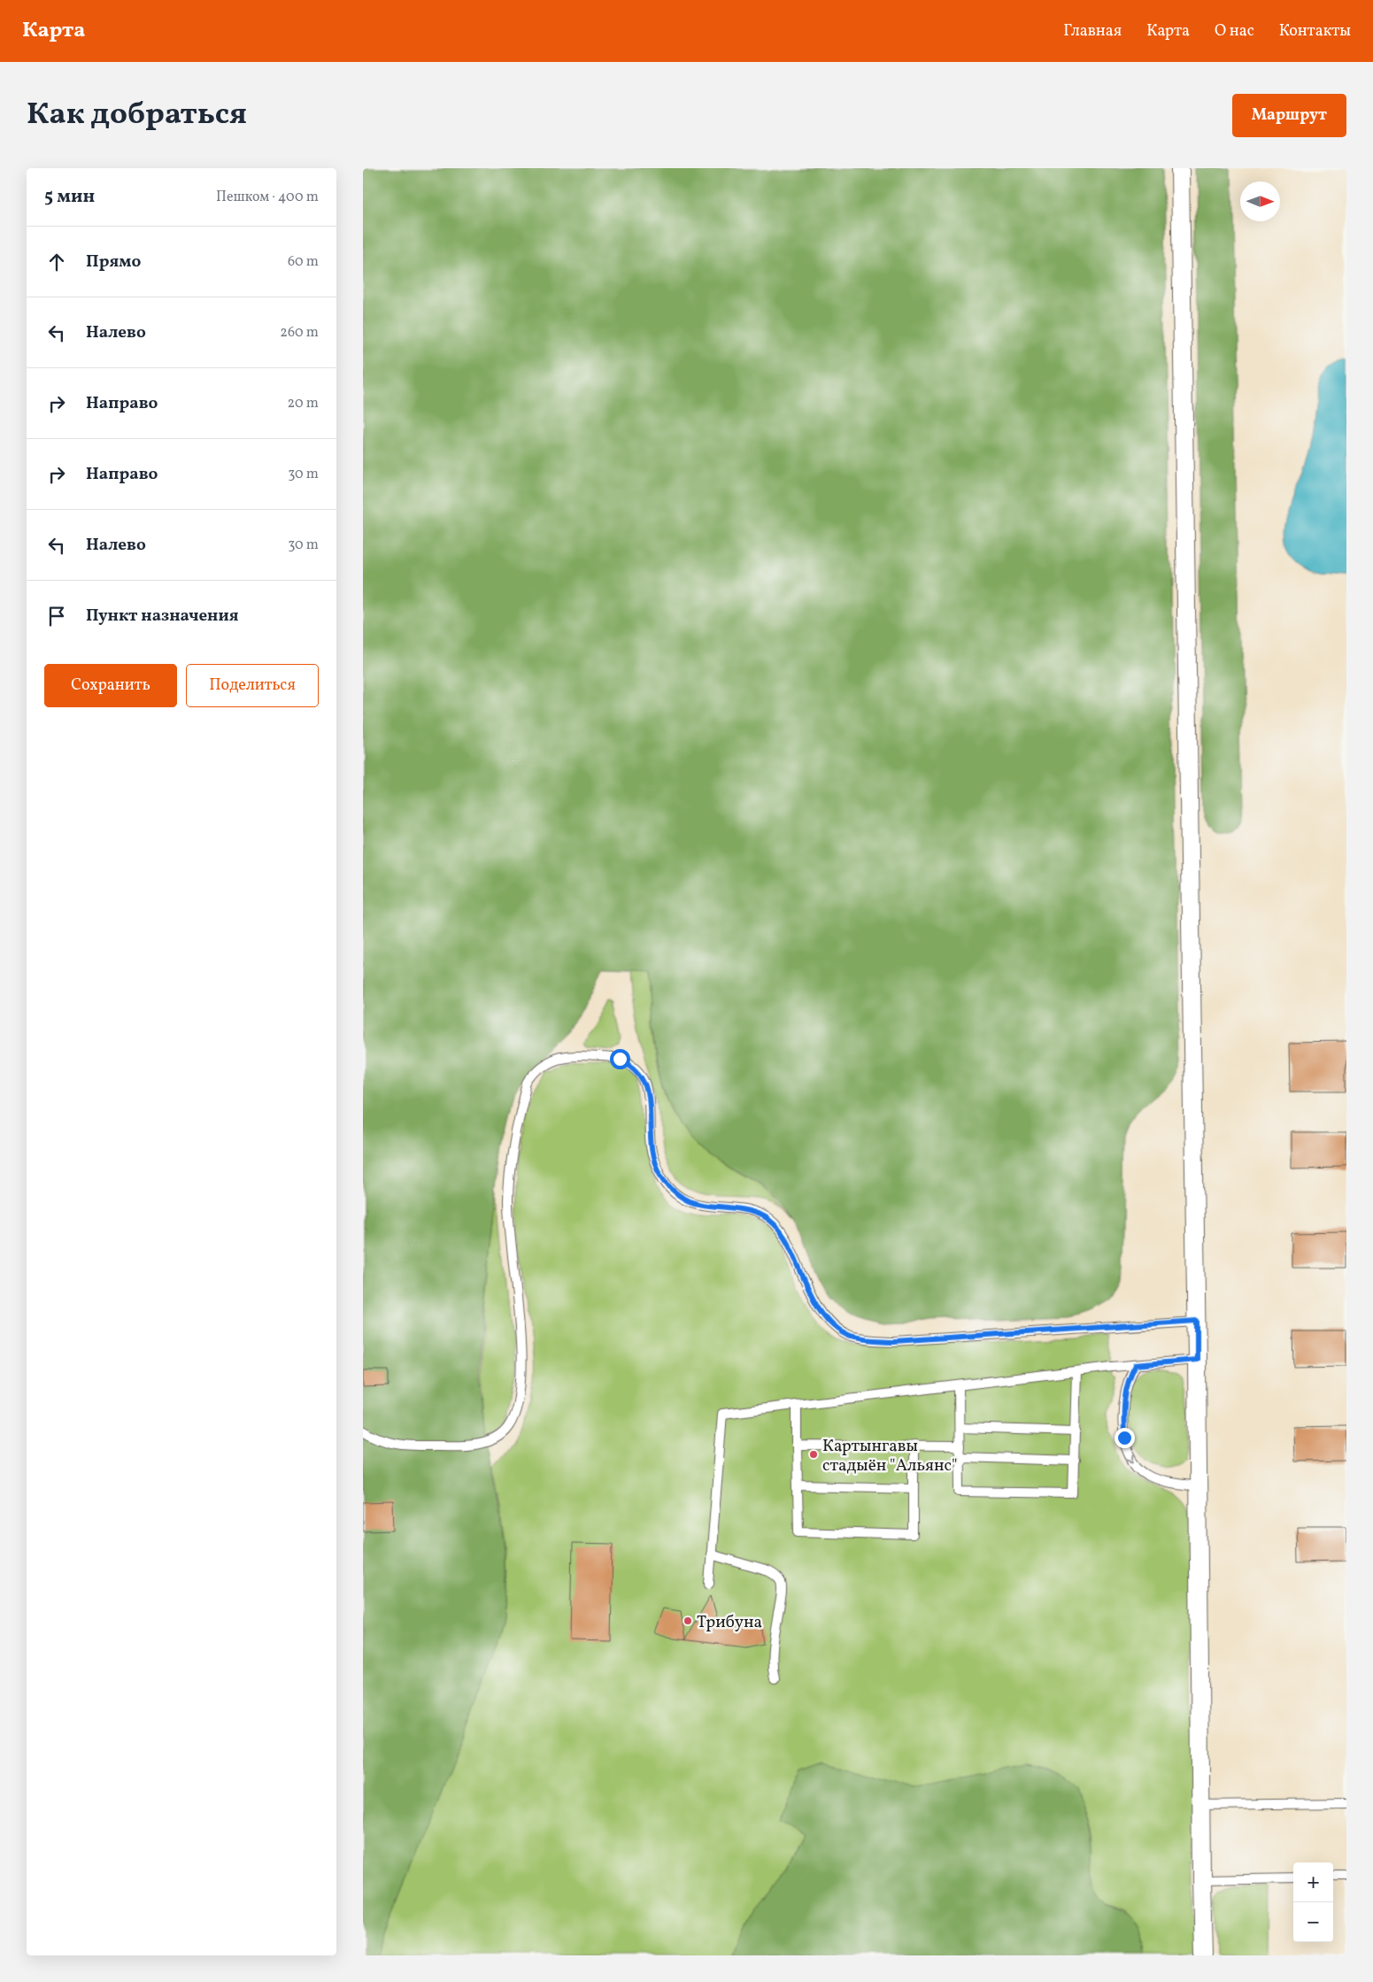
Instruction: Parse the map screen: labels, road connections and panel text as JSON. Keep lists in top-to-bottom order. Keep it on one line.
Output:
{"places":["Картынгавы стадыён \"Альянс\"","Трибуна"],"north":"right","page":{"header":"Карта","nav":["Главная","Карта","О нас","Контакты"],"title":"Как добраться","buttons":["Маршрут",["Сохранить","Поделиться"]],"heading":["5 мин","Пешком · 400 m"],"list":[["Прямо","60 m"],["Налево","260 m"],["Направо","20 m"],["Направо","30 m"],["Налево","30 m"],"Пункт назначения"],"map_buttons":["+","−"]}}
